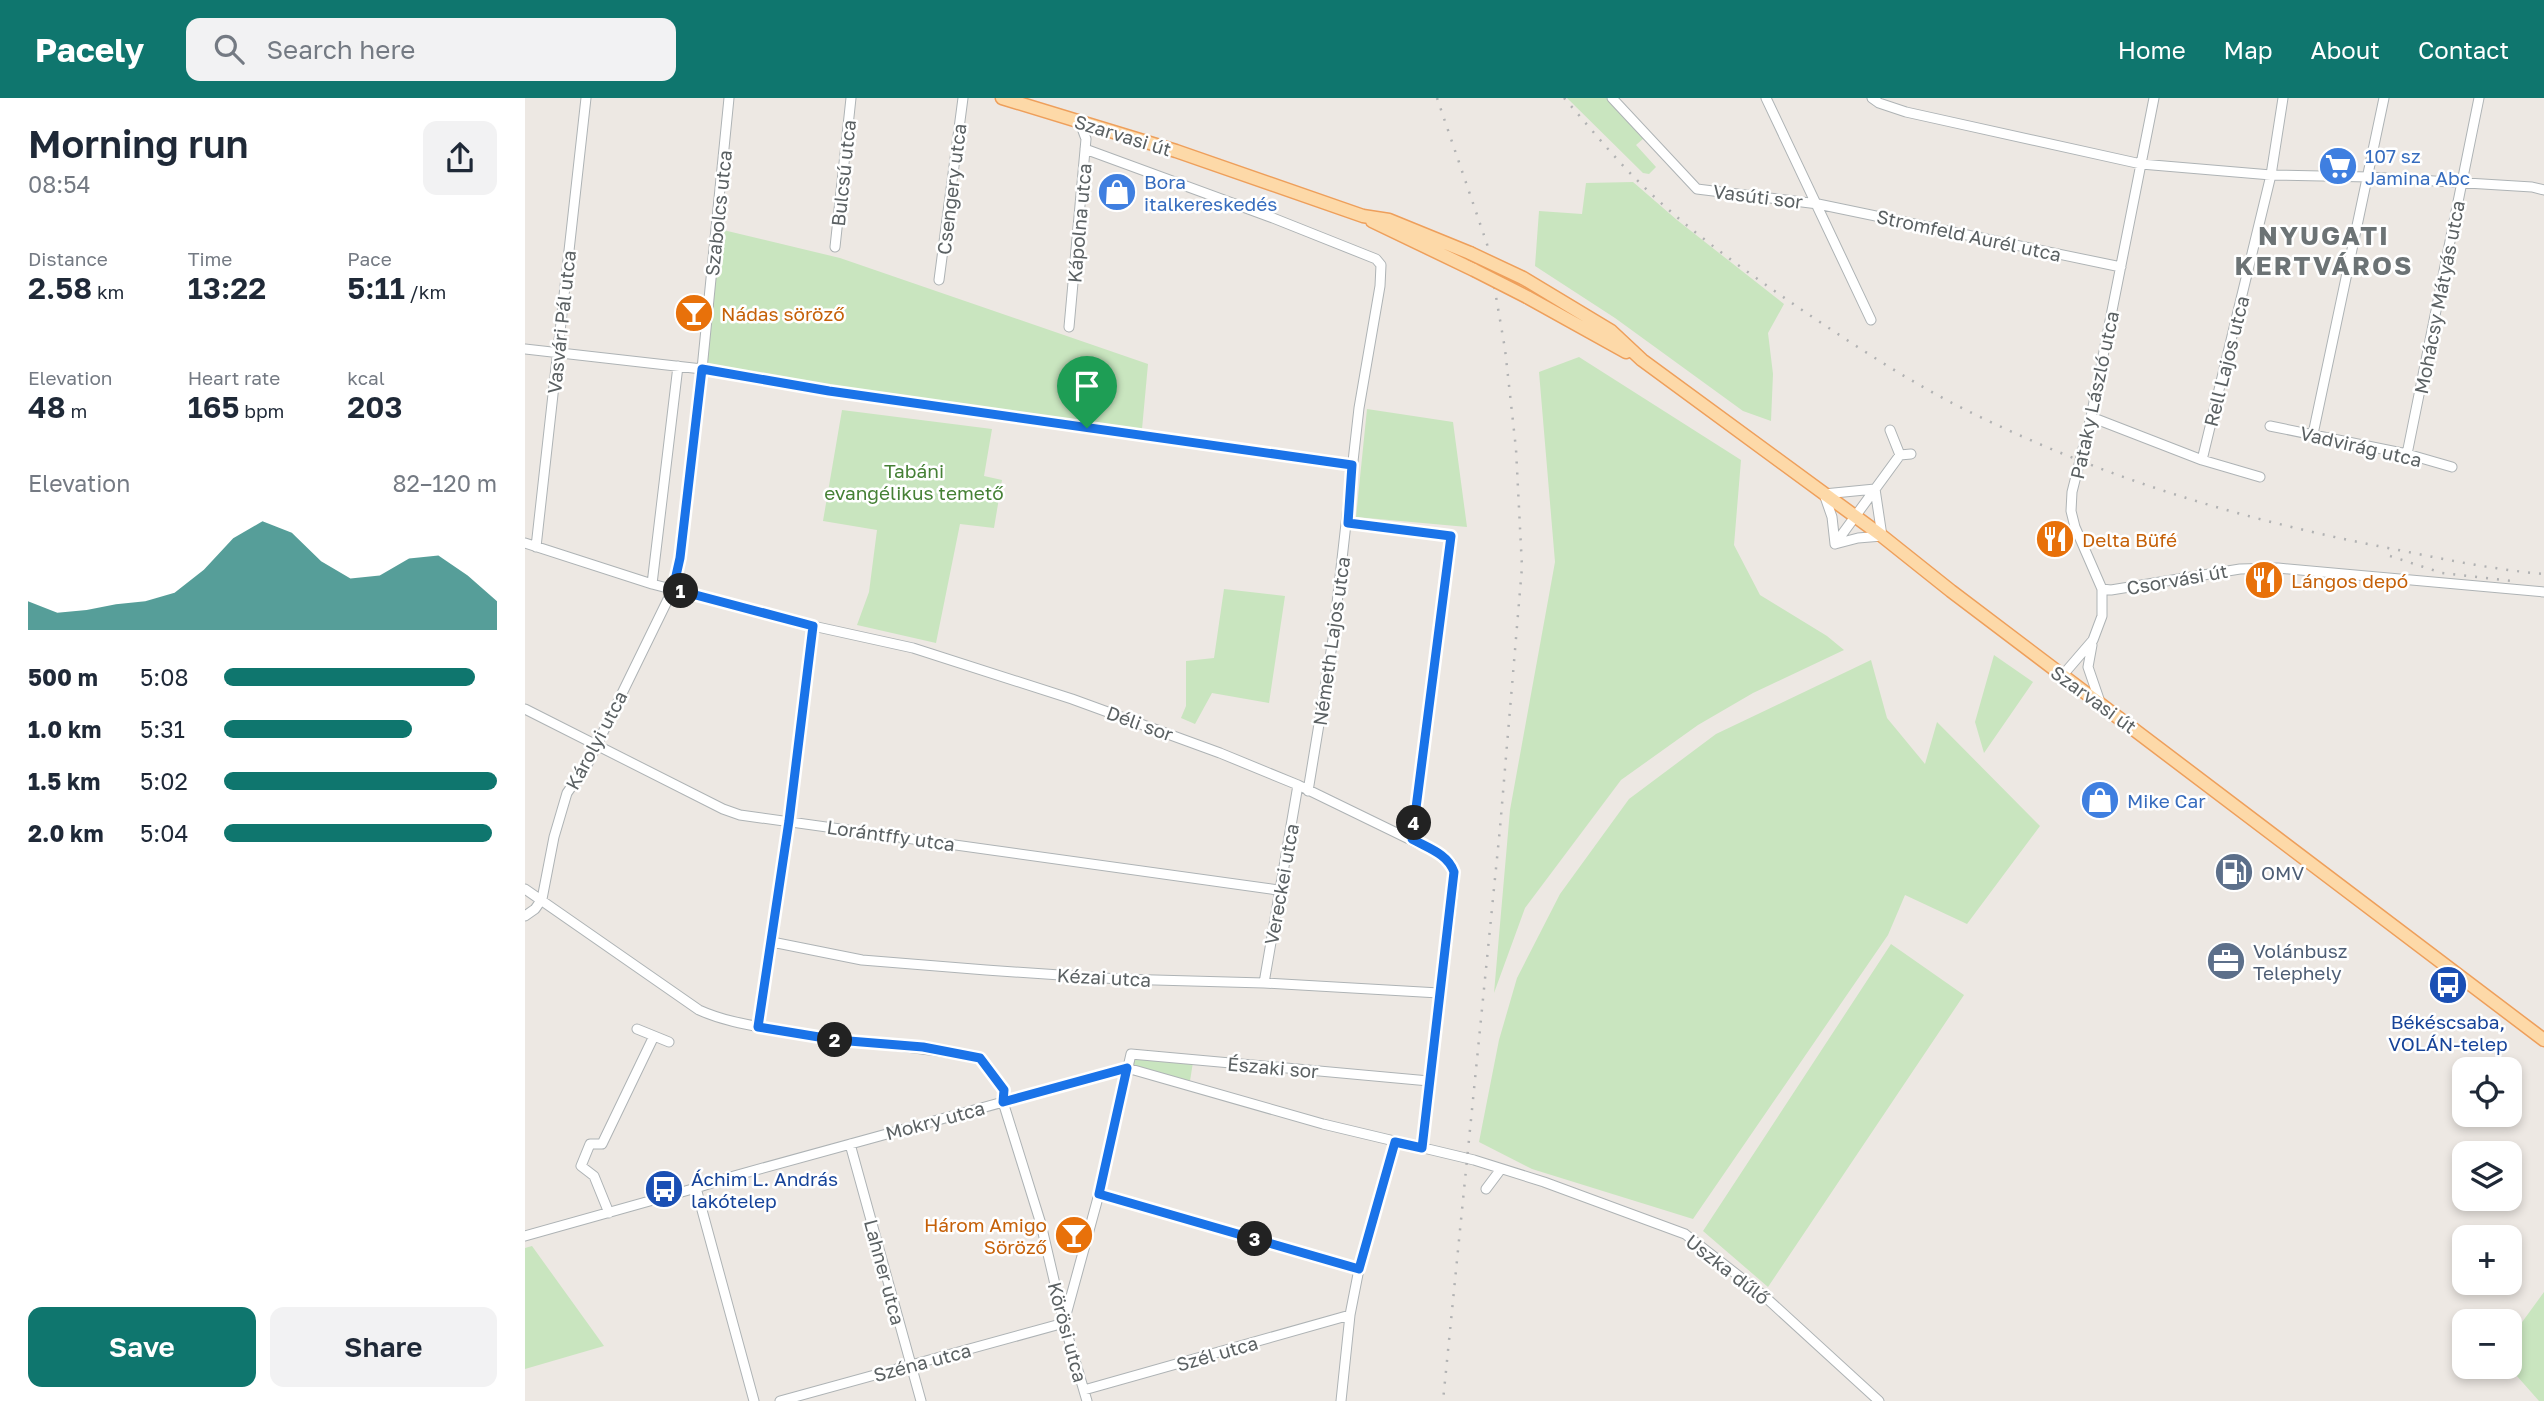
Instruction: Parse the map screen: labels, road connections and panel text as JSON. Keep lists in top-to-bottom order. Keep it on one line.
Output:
{"streets":{"main road":["Szarvasi út"],"street":["Bulcsú utca","Csengery utca","Vasúti sor","Szabolcs utca","Kápolna utca","Stromfeld Aurél utca","Mohácsy Mátyás utca","Vasvári Pál utca","Rell Lajos utca","Pataky László utca","Vadvirág utca","Csorvási út","Németh Lajos utca","Déli sor","Károlyi utca","Lorántffy utca","Vereckei utca","Kézai utca","Északi sor","Mokry utca","Uszka dűlő","Lahner utca","Körösi utca","Szél utca","Széna utca"]},"crossings":[["Szarvasi út","Kápolna utca"],["Szarvasi út","Pataky László utca"],["Vasúti sor","Stromfeld Aurél utca"],["Szabolcs utca","Déli sor"],["Szabolcs utca","Károlyi utca"],["Kápolna utca","Németh Lajos utca"],["Stromfeld Aurél utca","Pataky László utca"],["Mohácsy Mátyás utca","Vadvirág utca"],["Vasvári Pál utca","Déli sor"],["Pataky László utca","Csorvási út"],["Németh Lajos utca","Déli sor"],["Déli sor","Károlyi utca"],["Déli sor","Vereckei utca"],["Déli sor","Kézai utca"],["Károlyi utca","Lorántffy utca"],["Lorántffy utca","Vereckei utca"],["Vereckei utca","Kézai utca"],["Északi sor","Mokry utca"],["Mokry utca","Lahner utca"],["Mokry utca","Körösi utca"],["Lahner utca","Széna utca"],["Körösi utca","Szél utca"],["Körösi utca","Széna utca"]],"districts":["NYUGATI KERTVÁROS"],"parks":["Tabáni evangélikus temető"],"places":{"supermarket":["107 sz Jamina Abc"],"shop":["Bora italkereskedés","Mike Car"],"bar":["Nádas söröző","Három Amigo Söröző"],"restaurant":["Delta Büfé","Lángos depó"],"fuel station":["OMV"],"office":["Volánbusz Telephely"],"bus stop":["Békéscsaba, VOLÁN-telep","Áchim L. András lakótelep"]},"page":{"header":"Pacely","search":"Search here","nav":["Home","Map","About","Contact"],"heading":["Morning run","08:54"],"stats":[["Distance","2.58 km"],["Time","13:22"],["Pace","5:11 /km"],["Elevation","48 m"],["Heart rate","165 bpm"],["kcal","203"]],"chart":["Elevation","82–120 m"],"pins":["1","4","2","3"],"list":[{"name":"500 m","note":"5:08"},{"name":"1.0 km","note":"5:31"},{"name":"1.5 km","note":"5:02"},{"name":"2.0 km","note":"5:04"}],"map_buttons":["+","−"],"buttons":["Save","Share"]}}
